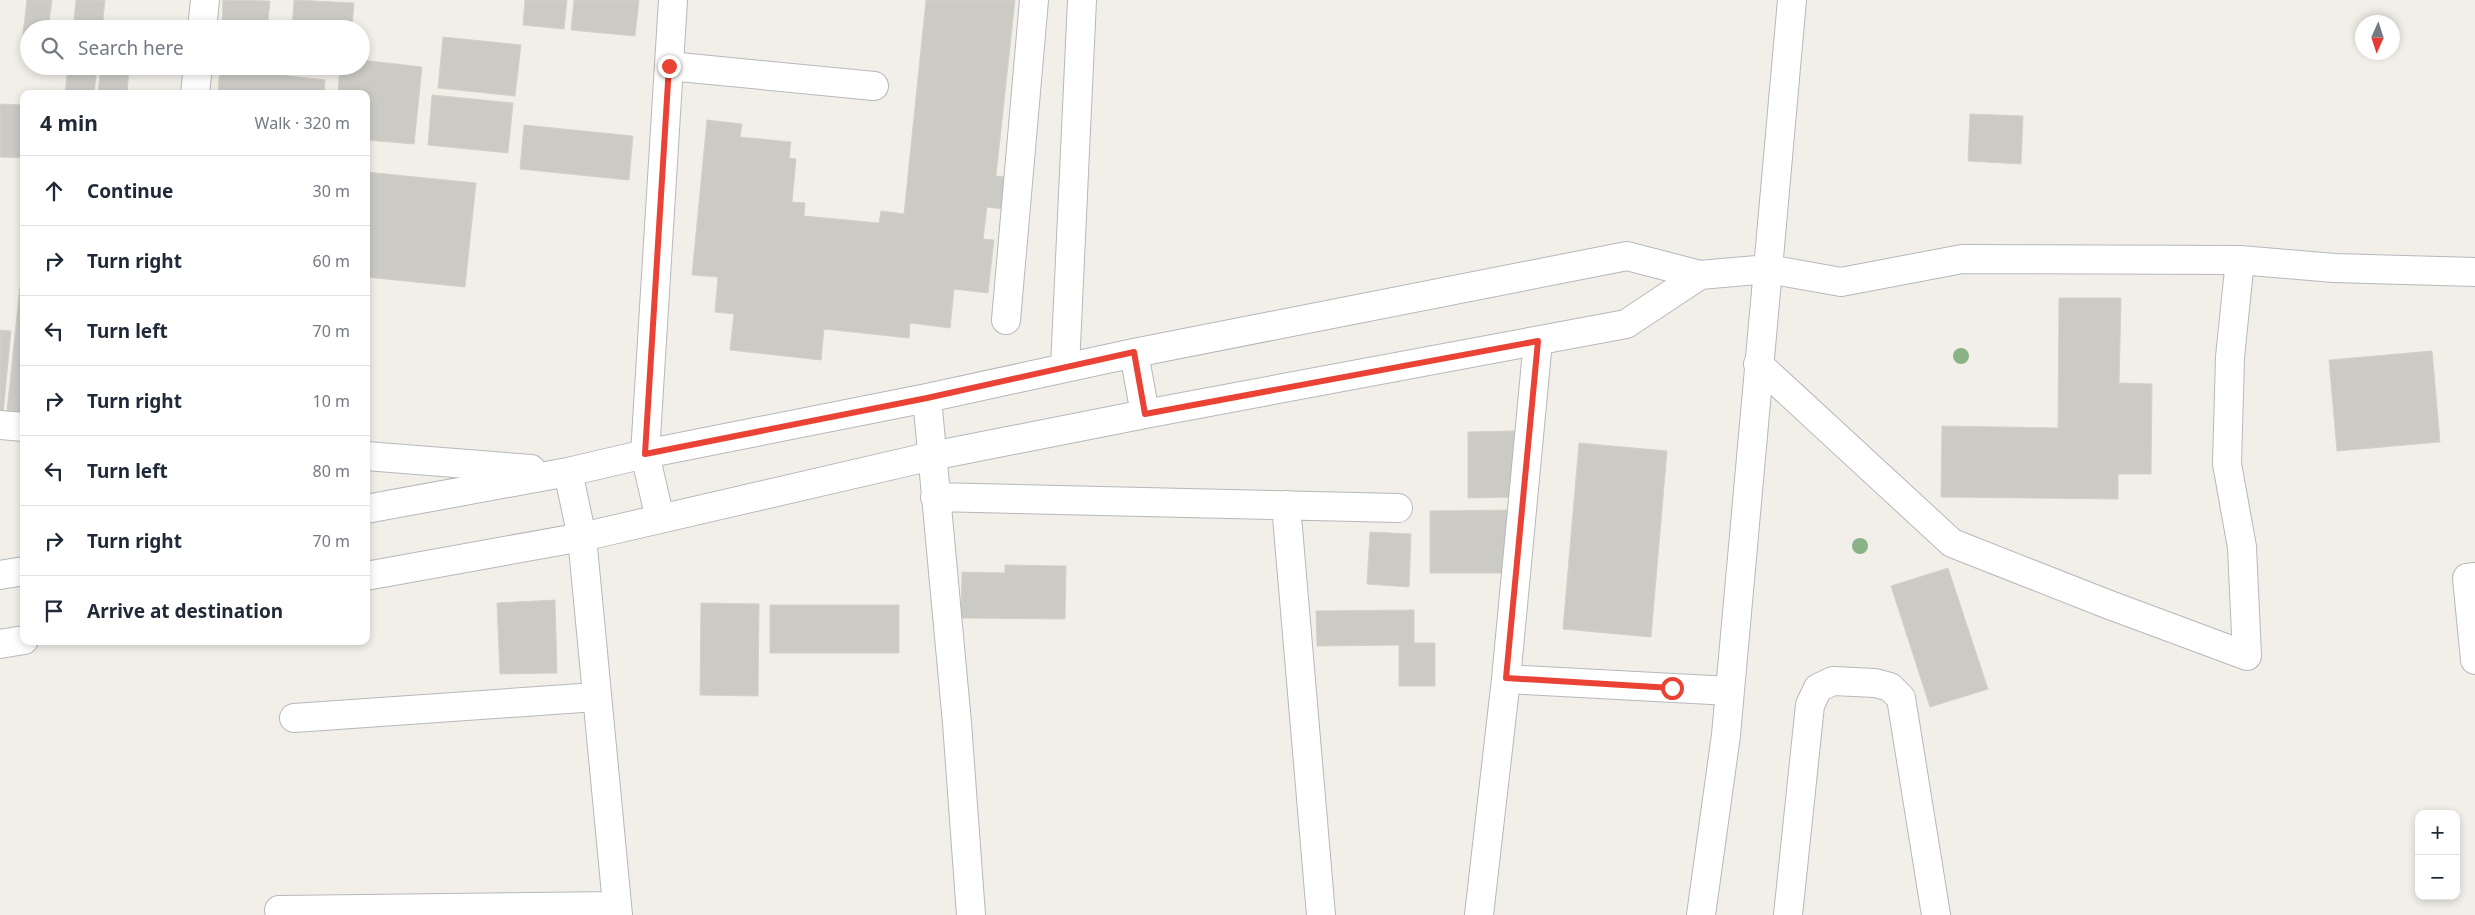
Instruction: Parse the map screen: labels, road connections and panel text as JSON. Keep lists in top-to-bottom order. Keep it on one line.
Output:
{"north":"bottom","page":{"search":"Search here","heading":["4 min","Walk · 320 m"],"list":[["Continue","30 m"],["Turn right","60 m"],["Turn left","70 m"],["Turn right","10 m"],["Turn left","80 m"],["Turn right","70 m"],"Arrive at destination"],"map_buttons":["+","−"]}}
